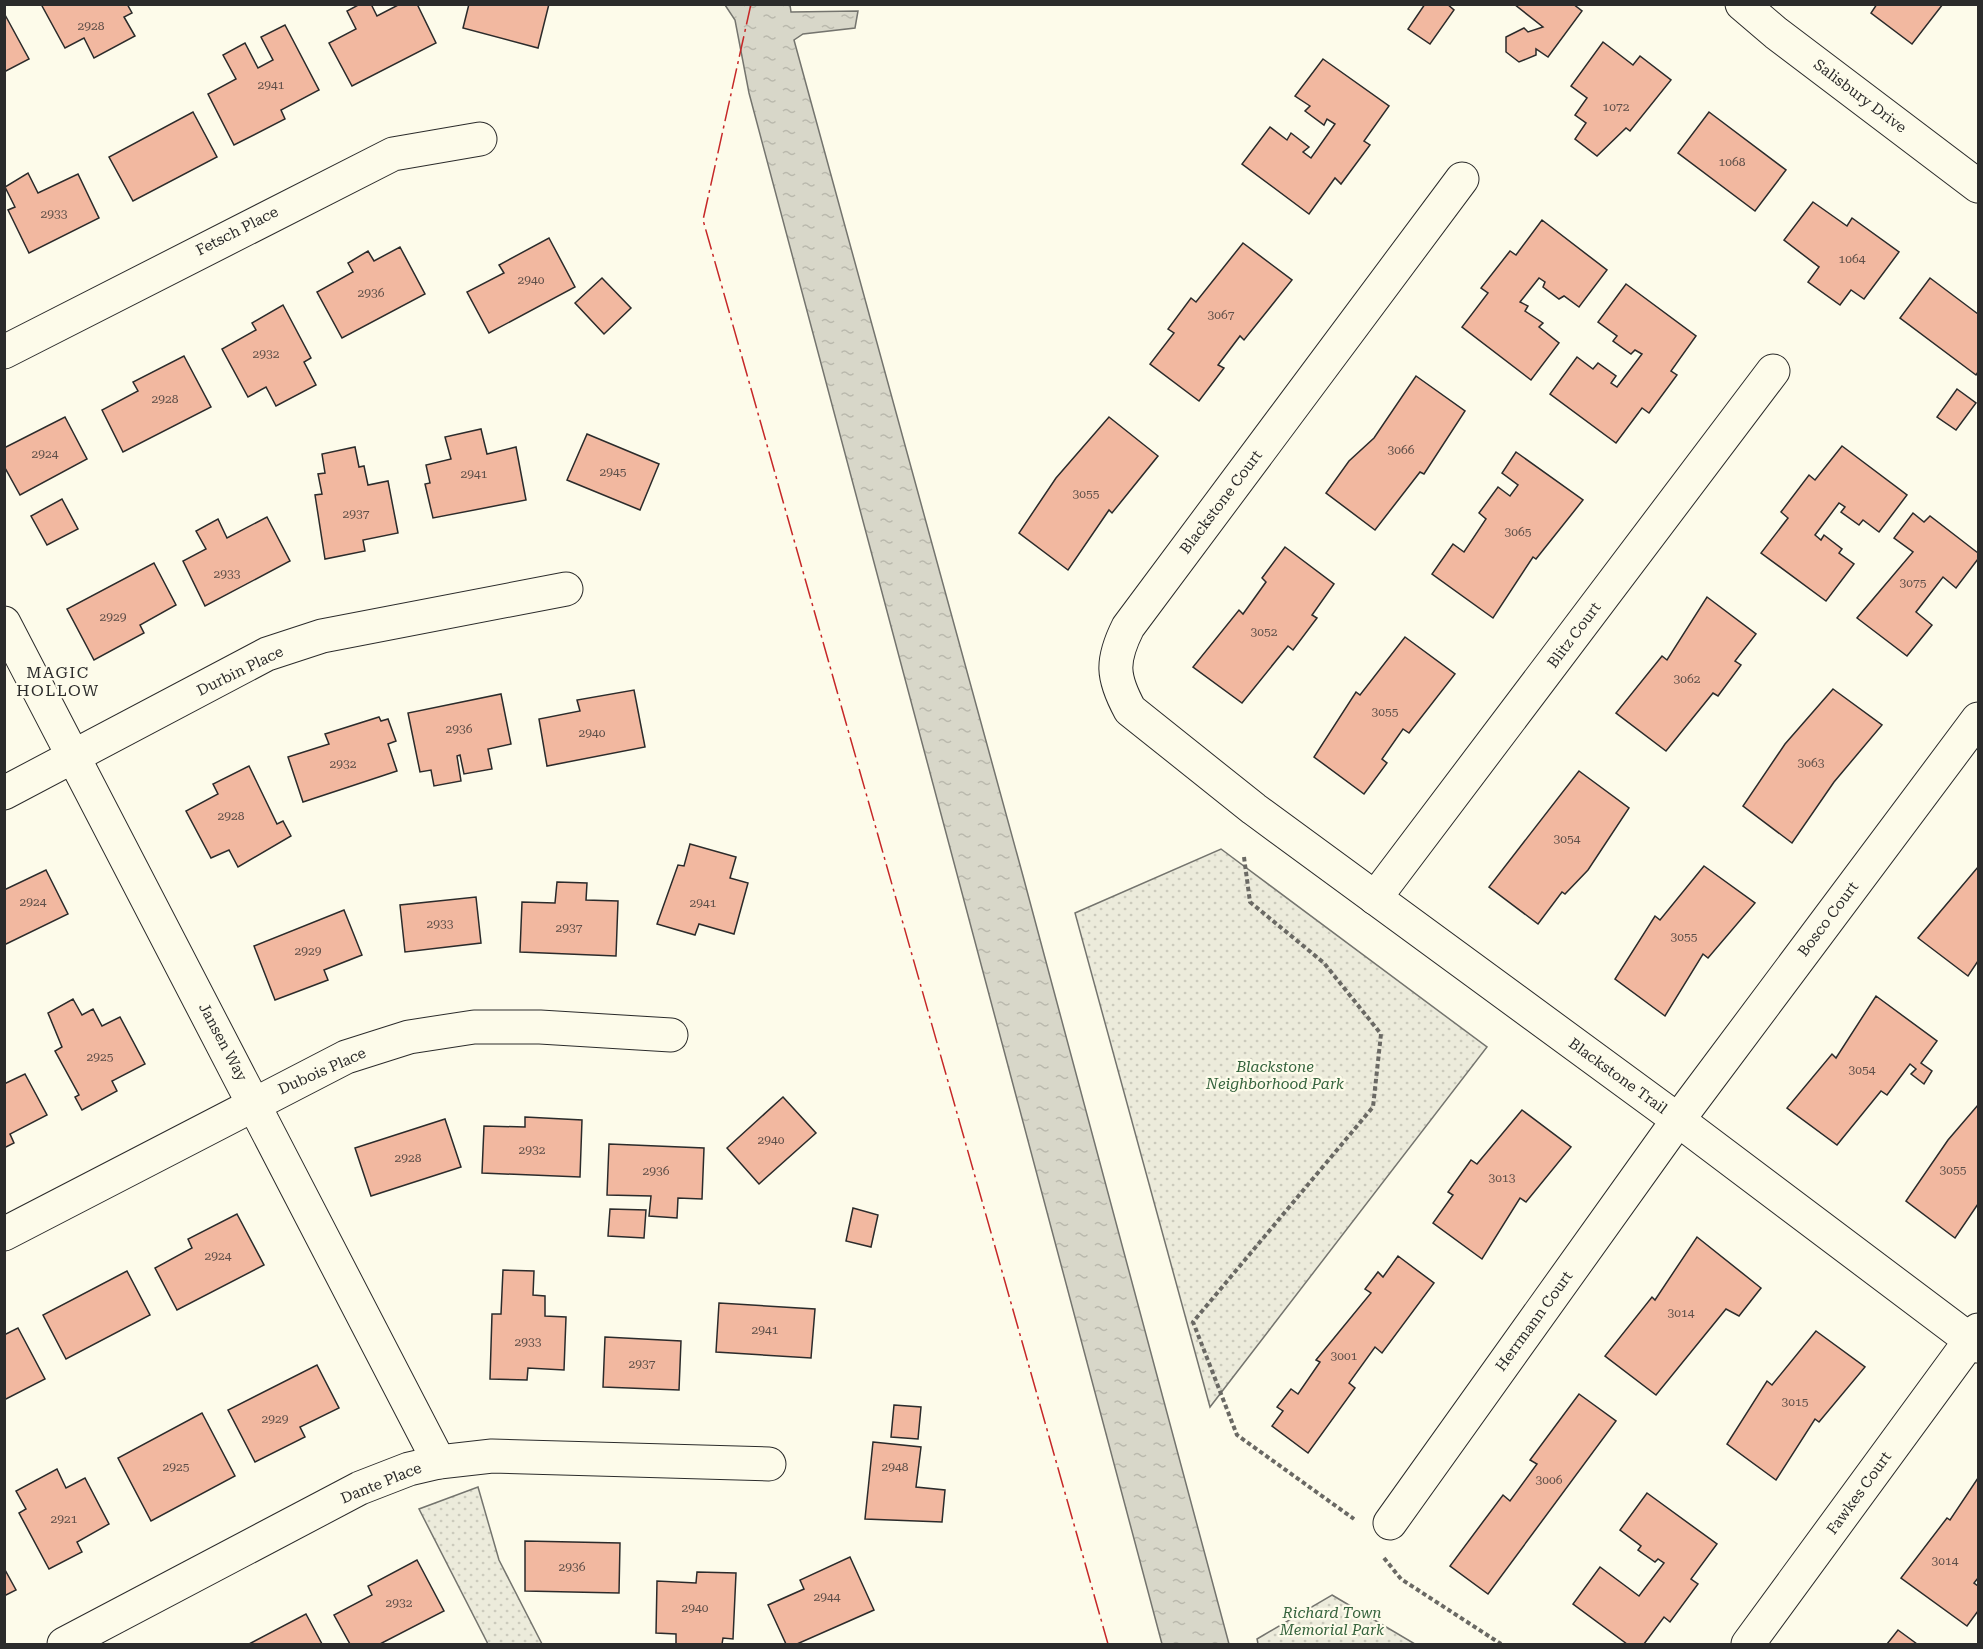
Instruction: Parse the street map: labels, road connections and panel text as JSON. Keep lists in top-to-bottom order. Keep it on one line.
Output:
{"streets":{"street":["Salisbury Drive","Fetsch Place","Blackstone Court","Blitz Court","Durbin Place","Bosco Court","Jansen Way","Dubois Place","Blackstone Trail","Herrmann Court","Dante Place","Fawkes Court"]},"crossings":[["Blackstone Court","Blackstone Trail"],["Blitz Court","Blackstone Trail"],["Durbin Place","Jansen Way"],["Bosco Court","Blackstone Trail"],["Bosco Court","Herrmann Court"],["Jansen Way","Dubois Place"],["Jansen Way","Dante Place"],["Blackstone Trail","Herrmann Court"],["Blackstone Trail","Fawkes Court"]],"districts":["MAGIC HOLLOW"],"parks":["Blackstone Neighborhood Park","Richard Town Memorial Park"],"house_numbers":["2928","2941","1072","1068","2933","1064","2940","2936","3067","2932","2928","3066","2924","2945","2941","3055","2937","3065","2933","3075","2929","3052","3062","3055","2936","2940","3063","2932","2928","3054","2924","2941","2933","2937","3055","2929","2925","3054","2940","2932","2928","3055","2936","3013","2924","3014","2941","2933","3001","2937","3015","2929","2925","2948","3006","2921","3014","2936","2944","2932","2940"]}
